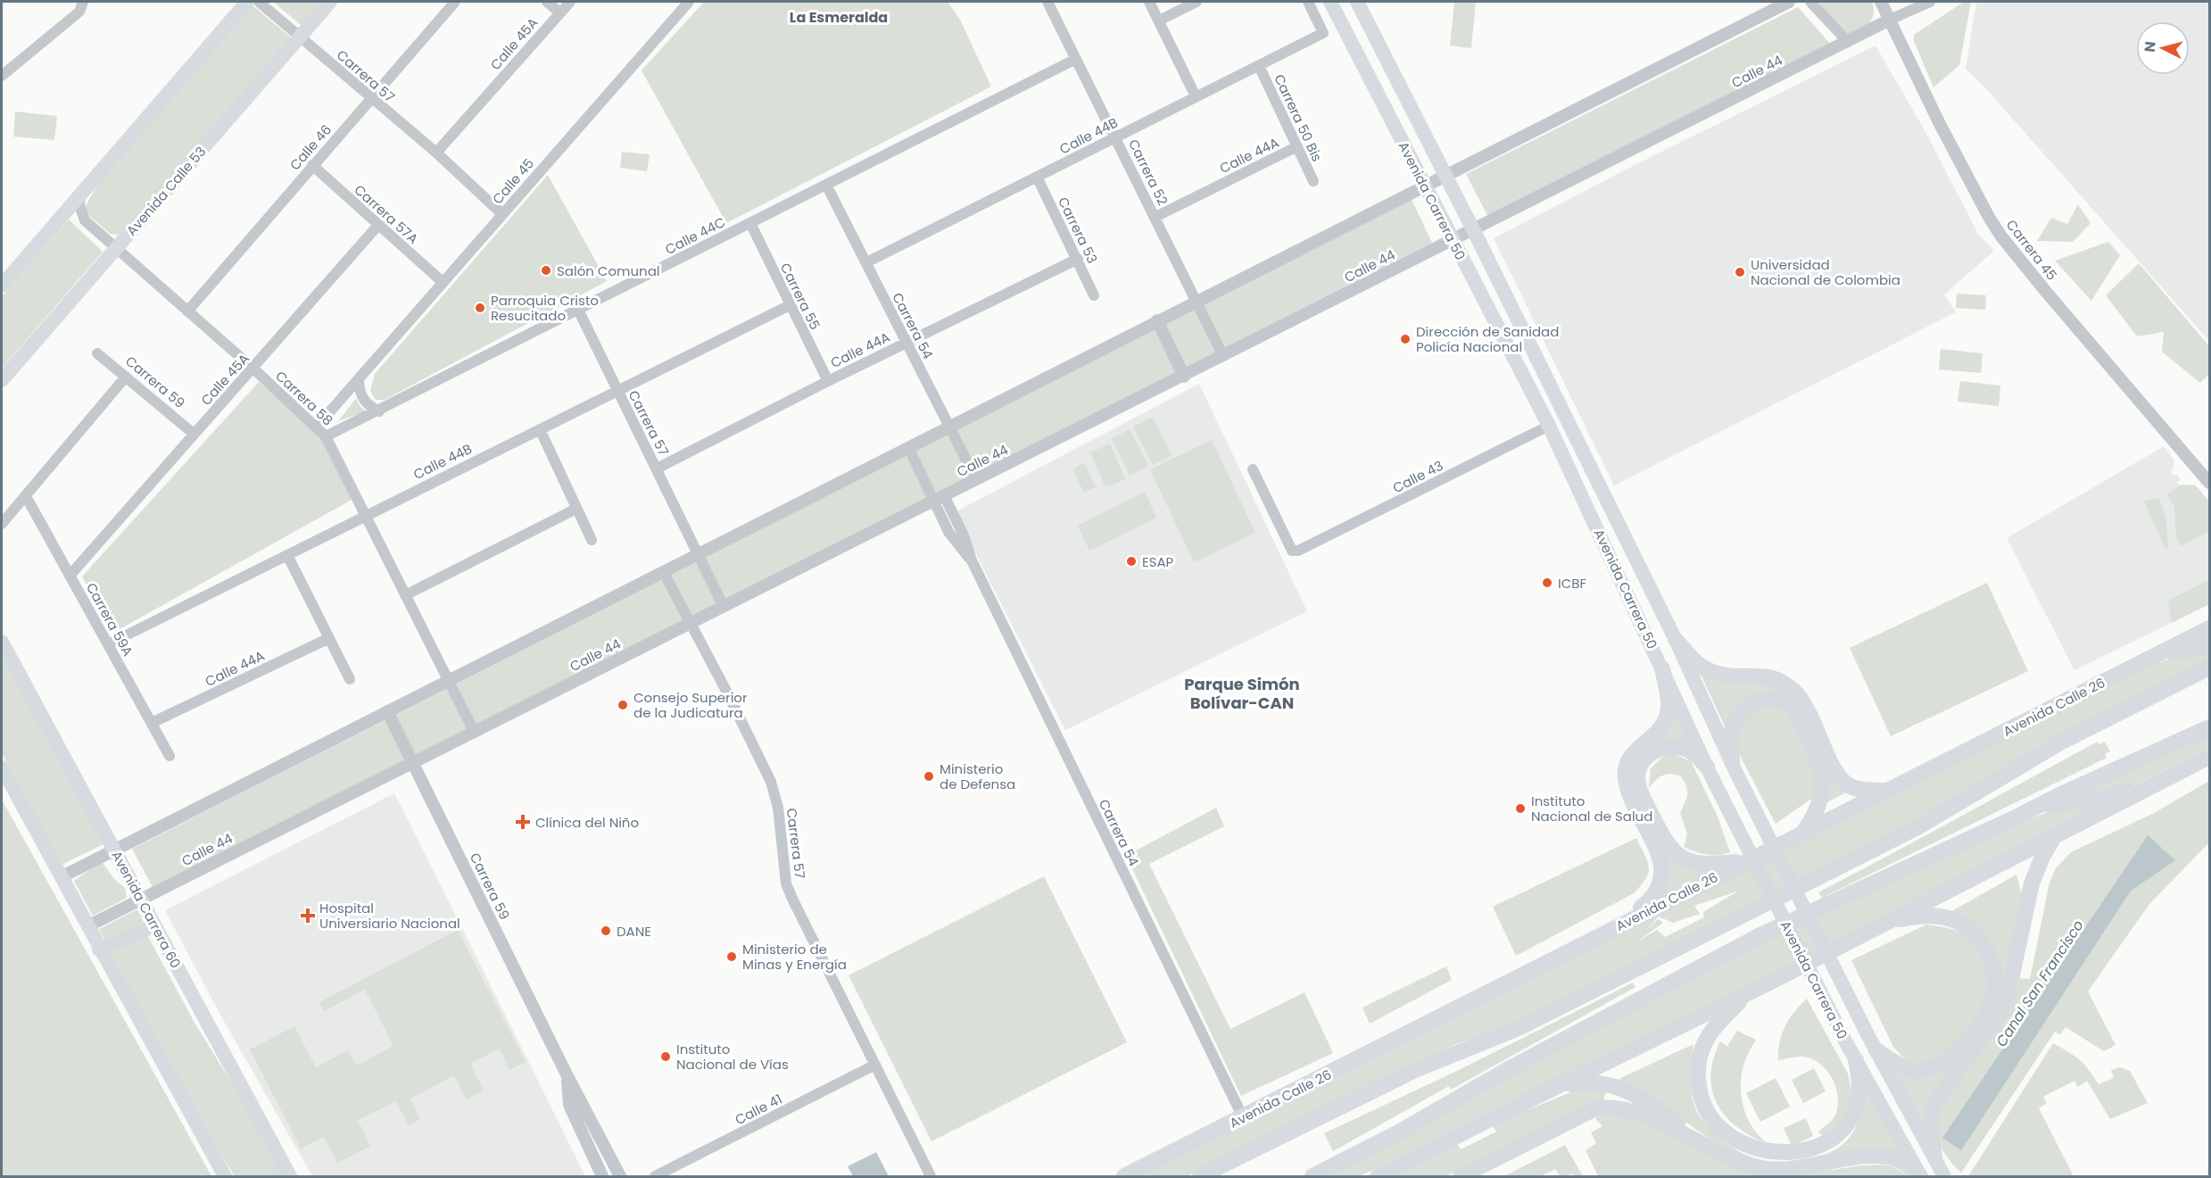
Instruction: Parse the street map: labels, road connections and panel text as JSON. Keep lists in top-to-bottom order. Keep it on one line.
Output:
{"streets":{"main road":["Avenida Calle 53","Avenida Carrera 50","Avenida Calle 26","Avenida Carrera 60"],"street":["Calle 45A","Calle 44","Carrera 57","Carrera 50 Bis","Calle 44B","Calle 46","Calle 44A","Carrera 52","Calle 45","Carrera 57A","Carrera 53","Calle 44C","Carrera 45","Carrera 55","Carrera 54","Carrera 59","Carrera 58","Calle 43","Carrera 59A","Calle 41"]},"crossings":[["Calle 45A","Carrera 57"],["Calle 45A","Carrera 57A"],["Calle 45A","Carrera 59"],["Calle 45A","Carrera 58"],["Calle 45A","Carrera 59A"],["Calle 44","Carrera 57"],["Calle 44","Carrera 52"],["Calle 44","Avenida Carrera 50"],["Calle 44","Carrera 45"],["Calle 44","Carrera 54"],["Calle 44","Carrera 59"],["Calle 44","Carrera 58"],["Calle 44","Avenida Carrera 60"],["Carrera 57","Calle 44B"],["Carrera 57","Calle 46"],["Carrera 57","Calle 44A"],["Carrera 57","Calle 45"],["Carrera 57","Avenida Calle 53"],["Carrera 57","Calle 44C"],["Carrera 57","Calle 41"],["Carrera 50 Bis","Calle 44B"],["Carrera 50 Bis","Calle 44A"],["Calle 44B","Carrera 52"],["Calle 44B","Carrera 53"],["Calle 44B","Carrera 55"],["Calle 44B","Carrera 54"],["Calle 44B","Carrera 58"],["Calle 44B","Carrera 59A"],["Calle 46","Carrera 57A"],["Calle 46","Carrera 58"],["Calle 44A","Carrera 52"],["Calle 44A","Carrera 53"],["Calle 44A","Carrera 55"],["Calle 44A","Carrera 54"],["Calle 44A","Carrera 59A"],["Carrera 52","Calle 44C"],["Calle 45","Carrera 57A"],["Calle 45","Carrera 58"],["Avenida Calle 53","Carrera 58"],["Avenida Carrera 50","Calle 43"],["Calle 44C","Carrera 55"],["Calle 44C","Carrera 54"],["Calle 44C","Carrera 58"],["Carrera 54","Avenida Calle 26"]],"districts":["La Esmeralda","Parque Simón Bolívar-CAN"],"water":["Canal San Francisco"],"places":{"other":["Salón Comunal","Universidad Nacional de Colombia","Parroquia Cristo Resucitado","Dirección de Sanidad Policía Nacional","ESAP","ICBF","Consejo Superior de la Judicatura","Ministerio de Defensa","Instituto Nacional de Salud","DANE","Ministerio de Minas y Energía","Instituto Nacional de Vías"],"health":["Clínica del Niño","Hospital Universiario Nacional"]},"north":"left"}
